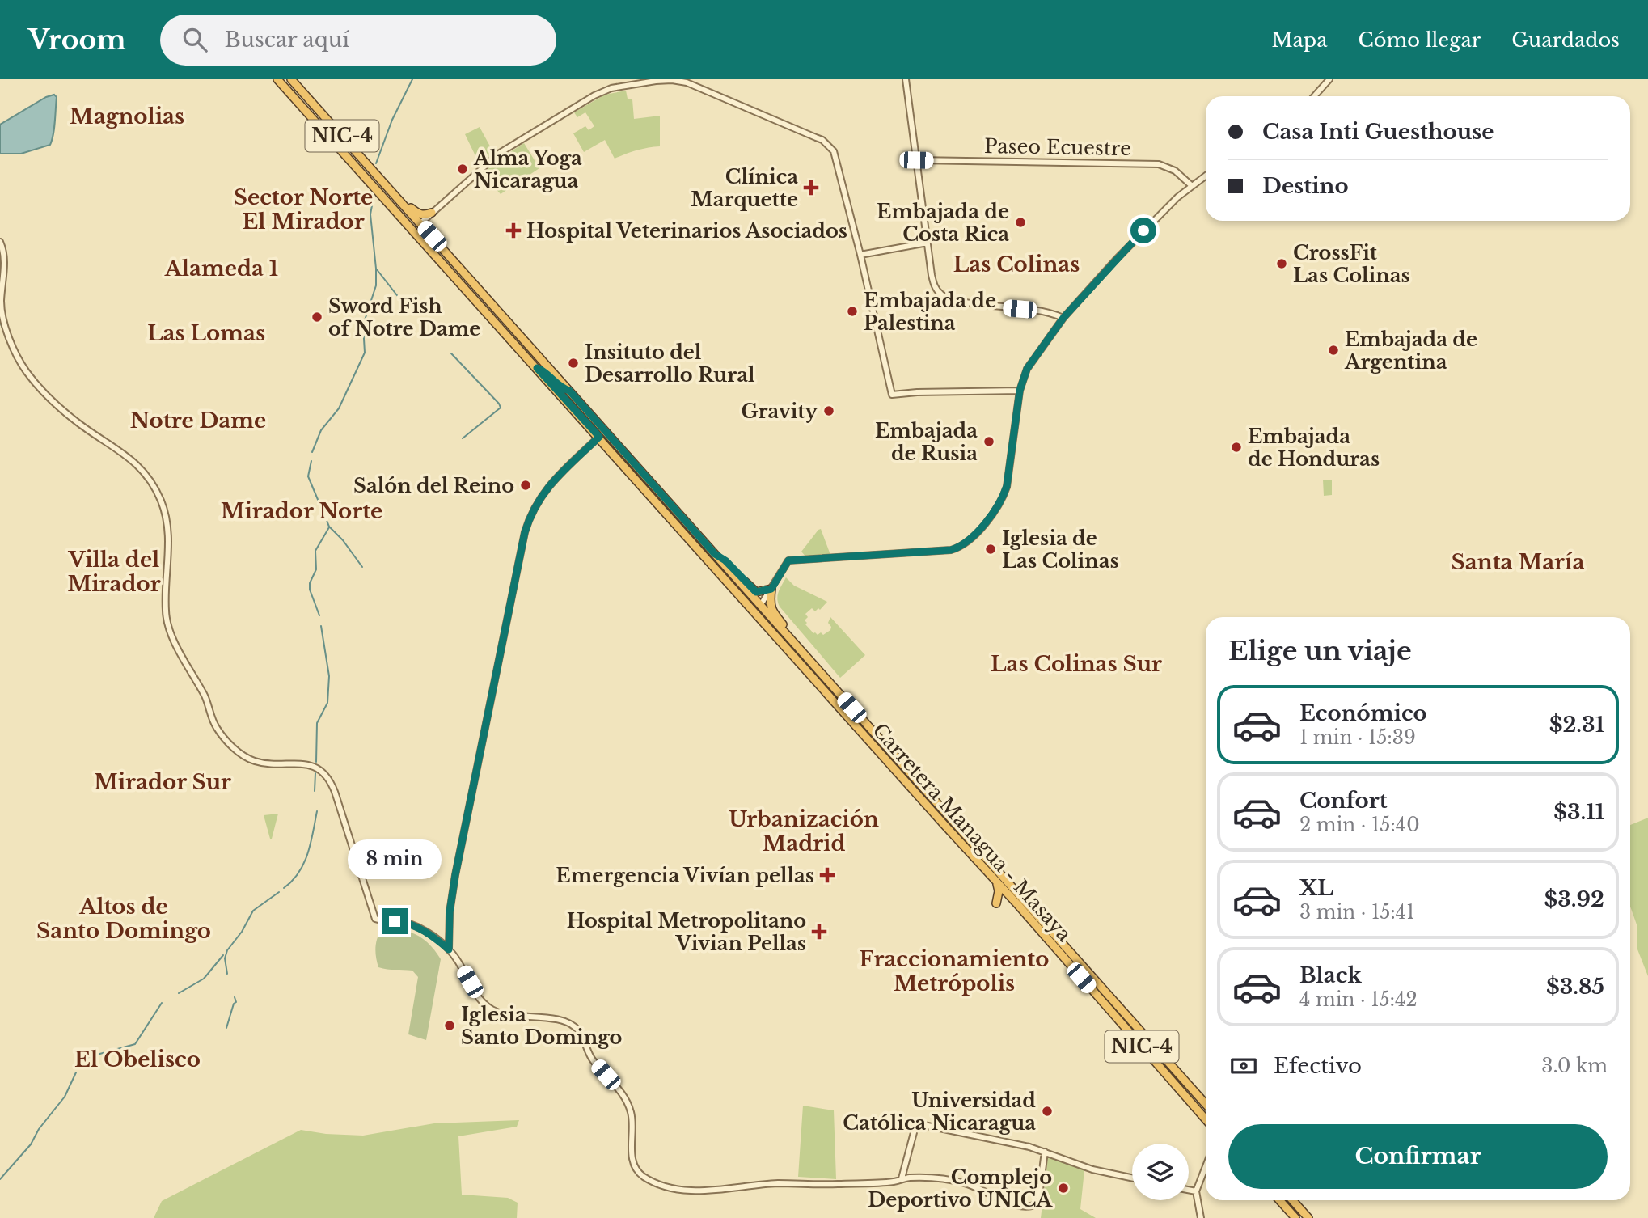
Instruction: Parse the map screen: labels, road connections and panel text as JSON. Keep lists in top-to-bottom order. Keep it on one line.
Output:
{"streets":{"highway":["NIC-4","Carretera Managua - Masaya"],"street":["Paseo Ecuestre"]},"districts":["Magnolias","Sector Norte El Mirador","Las Colinas","Alameda 1","Las Lomas","Notre Dame","Mirador Norte","Villa del Mirador","Santa María","Las Colinas Sur","Mirador Sur","Urbanización Madrid","Altos de Santo Domingo","Fraccionamiento Metrópolis","El Obelisco"],"places":{"other":["Alma Yoga Nicaragua","Embajada de Costa Rica","CrossFit Las Colinas","Embajada de Palestina","Sword Fish of Notre Dame","Embajada de Argentina","Insituto del Desarrollo Rural","Gravity","Embajada de Rusia","Embajada de Honduras","Salón del Reino","Iglesia de Las Colinas","Iglesia Santo Domingo","Universidad Católica Nicaragua","Complejo Deportivo UNICA"],"health":["Clínica Marquette","Hospital Veterinarios Asociados","Emergencia Vivían pellas","Hospital Metropolitano Vivian Pellas"]},"page":{"header":"Vroom","search":"Buscar aquí","nav":["Mapa","Cómo llegar","Guardados"],"banner":["Casa Inti Guesthouse","Destino"],"heading":"Elige un viaje","list":[{"name":"Económico","note":"1 min · 15:39","value":"$2.31"},{"name":"Confort","note":"2 min · 15:40","value":"$3.11"},{"name":"XL","note":"3 min · 15:41","value":"$3.92"},{"name":"Black","note":"4 min · 15:42","value":"$3.85"}],"bubble":"8 min","pay":["Efectivo","3.0 km"],"buttons":"Confirmar"}}
